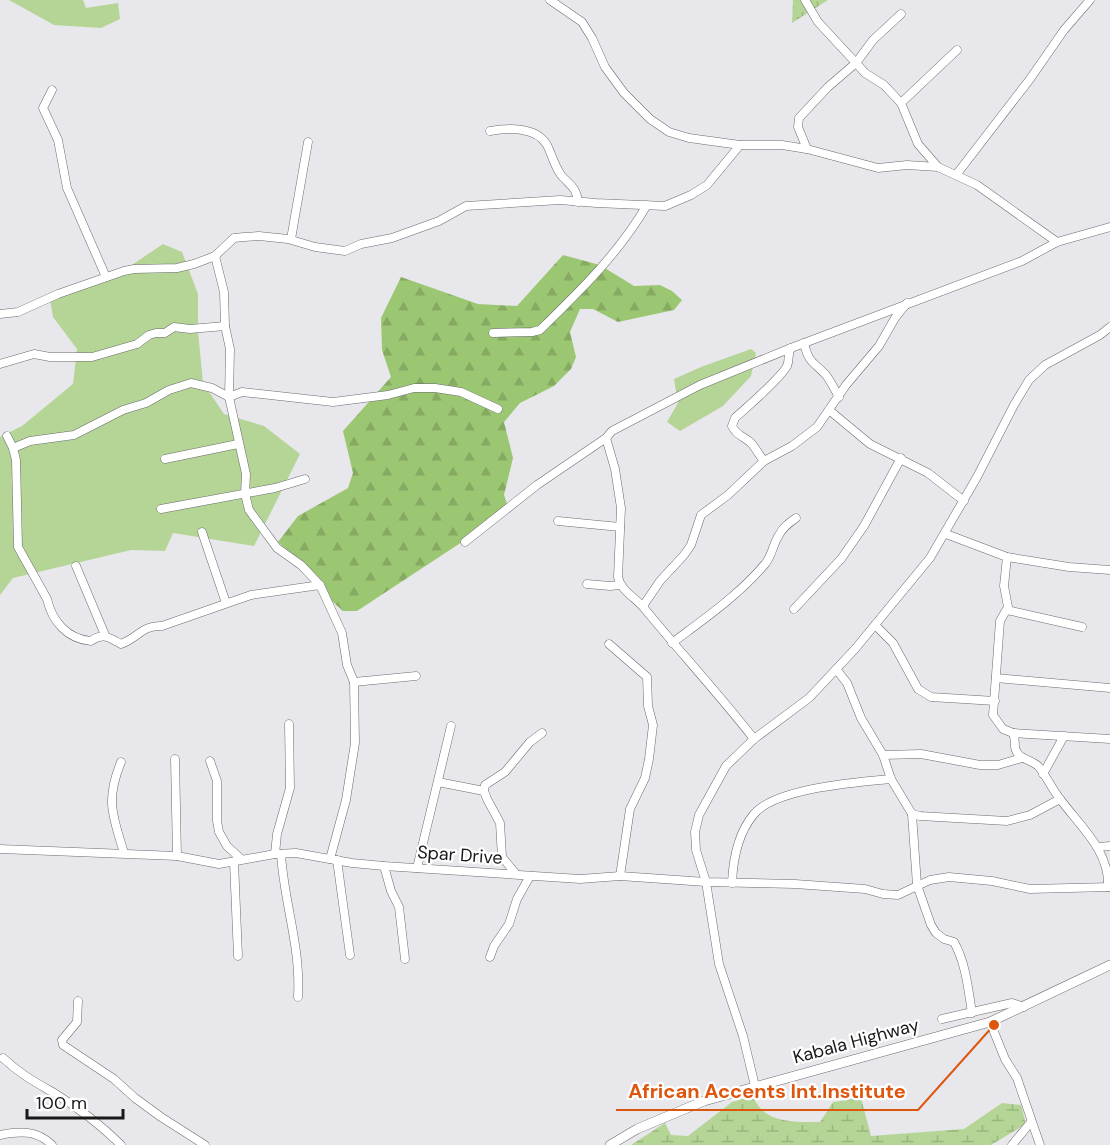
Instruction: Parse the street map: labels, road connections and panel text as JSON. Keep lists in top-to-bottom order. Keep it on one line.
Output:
{"streets":{"main road":["Kabala Highway"],"street":["Spar Drive"]},"places":["African Accents Int.Institute"],"scale_bar":"100 m"}
